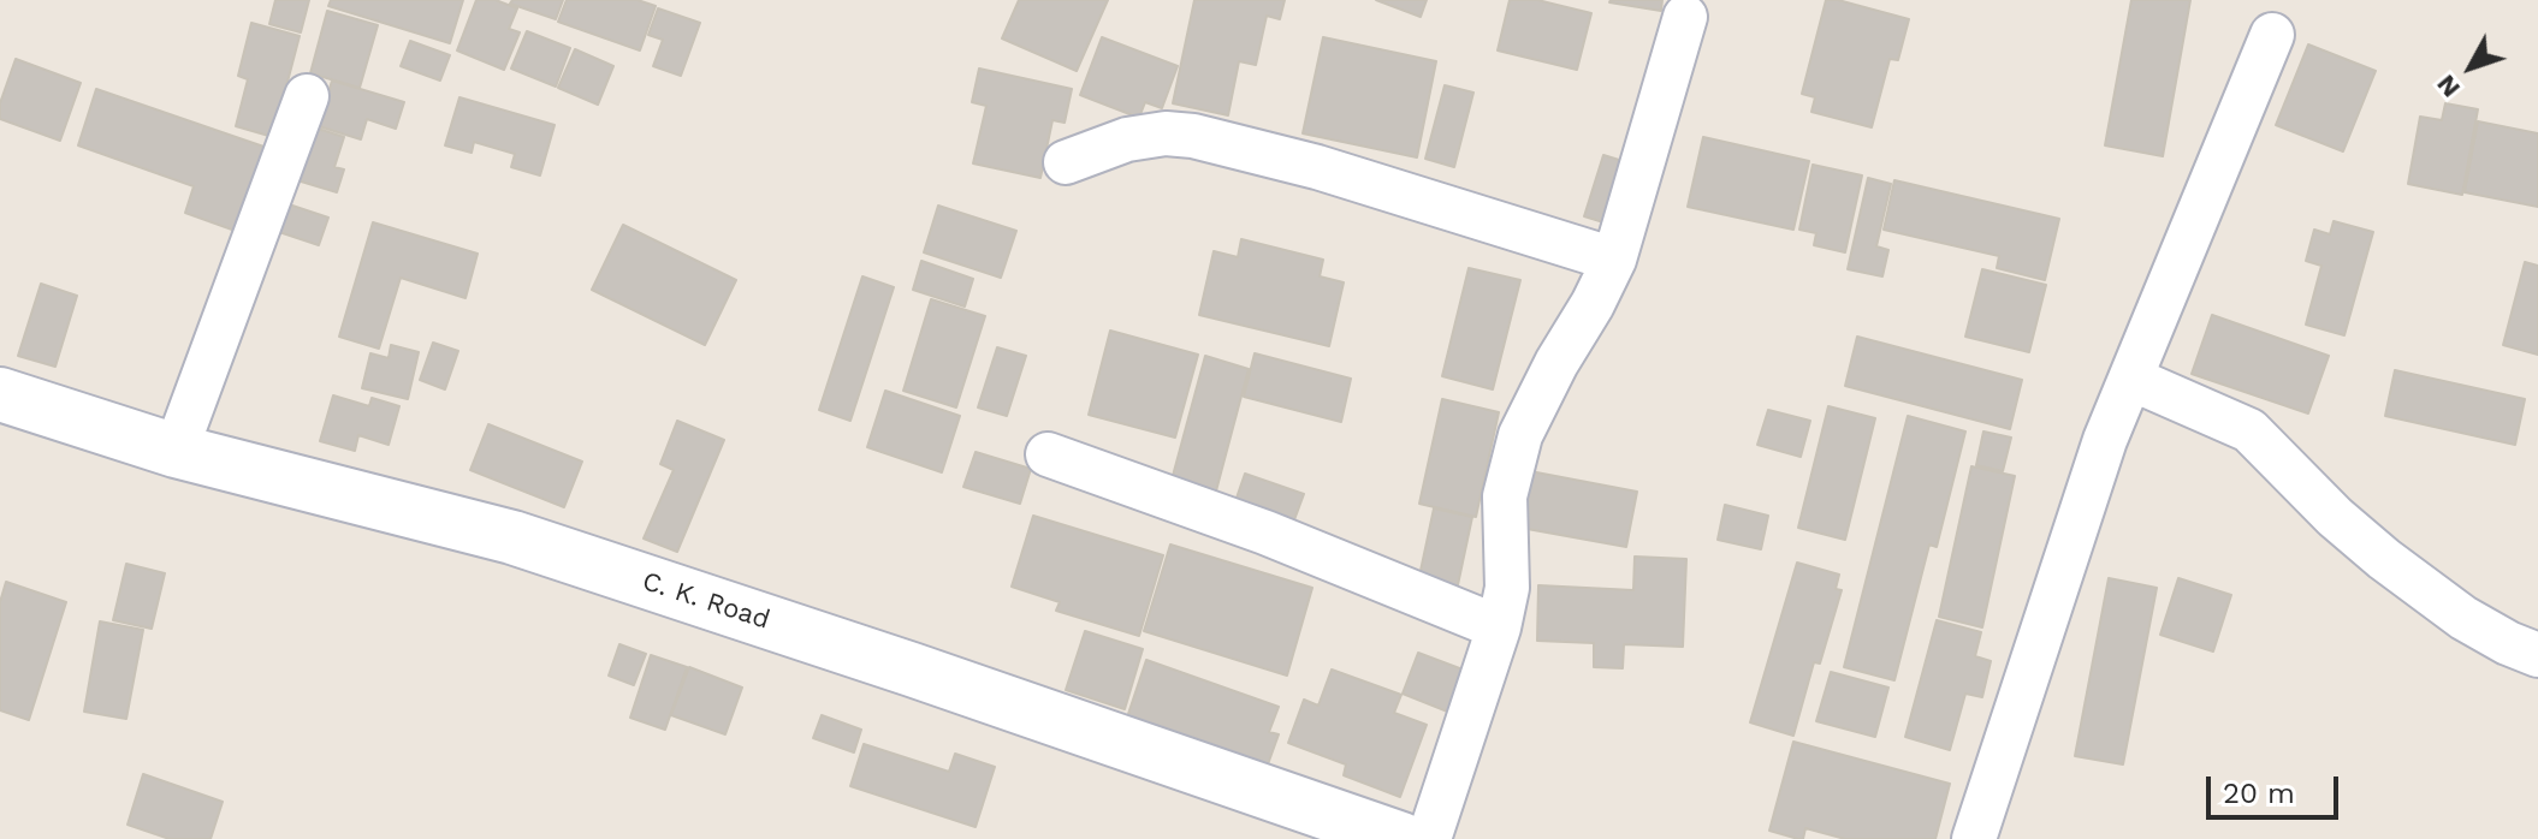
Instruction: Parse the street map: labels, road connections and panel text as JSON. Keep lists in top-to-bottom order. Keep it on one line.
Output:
{"streets":{"street":["C. K. Road"]},"scale_bar":"20 m","north":"bottom left"}
